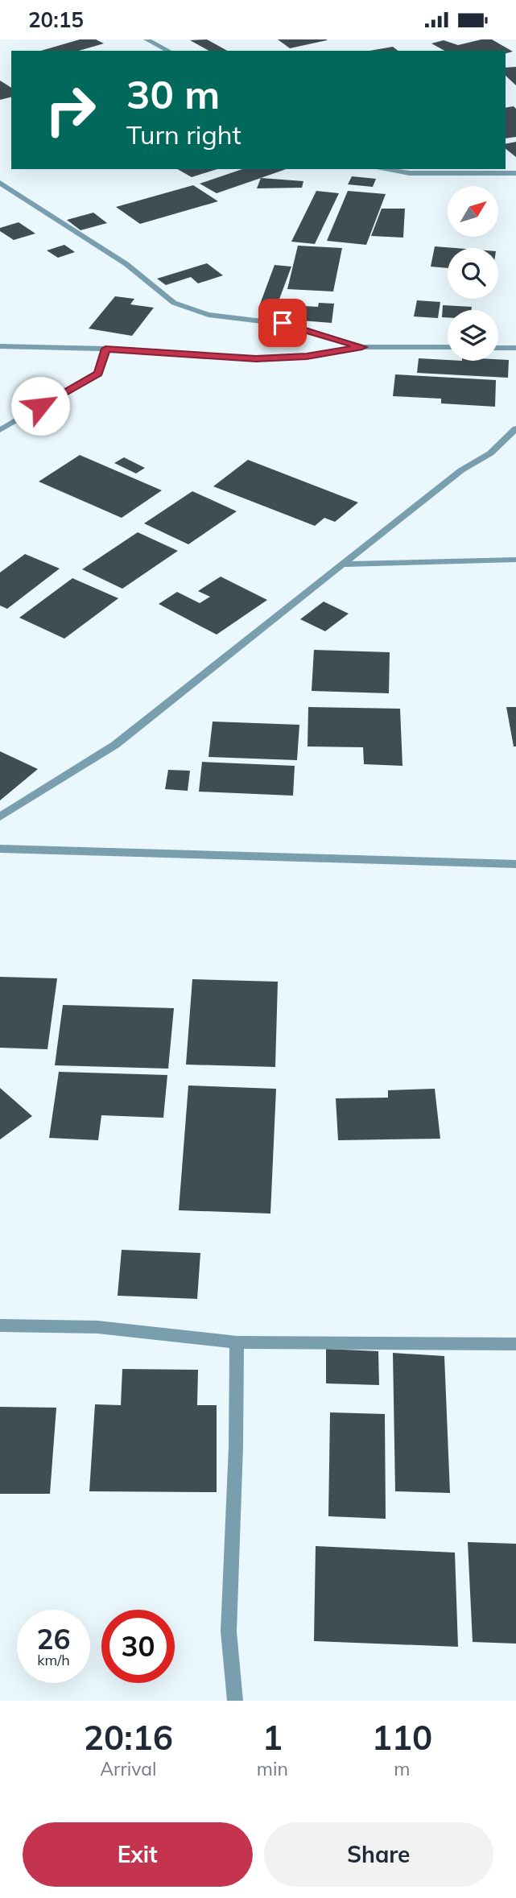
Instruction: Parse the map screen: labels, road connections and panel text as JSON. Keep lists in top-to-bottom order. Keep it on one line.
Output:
{"north":"top right","page":{"status":"20:15","turn":["30 m","Turn right"],"speed":"26 km/h","limit":"30","eta":["20:16","Arrival","1","min","110","m"],"buttons":["Exit","Share"]}}
